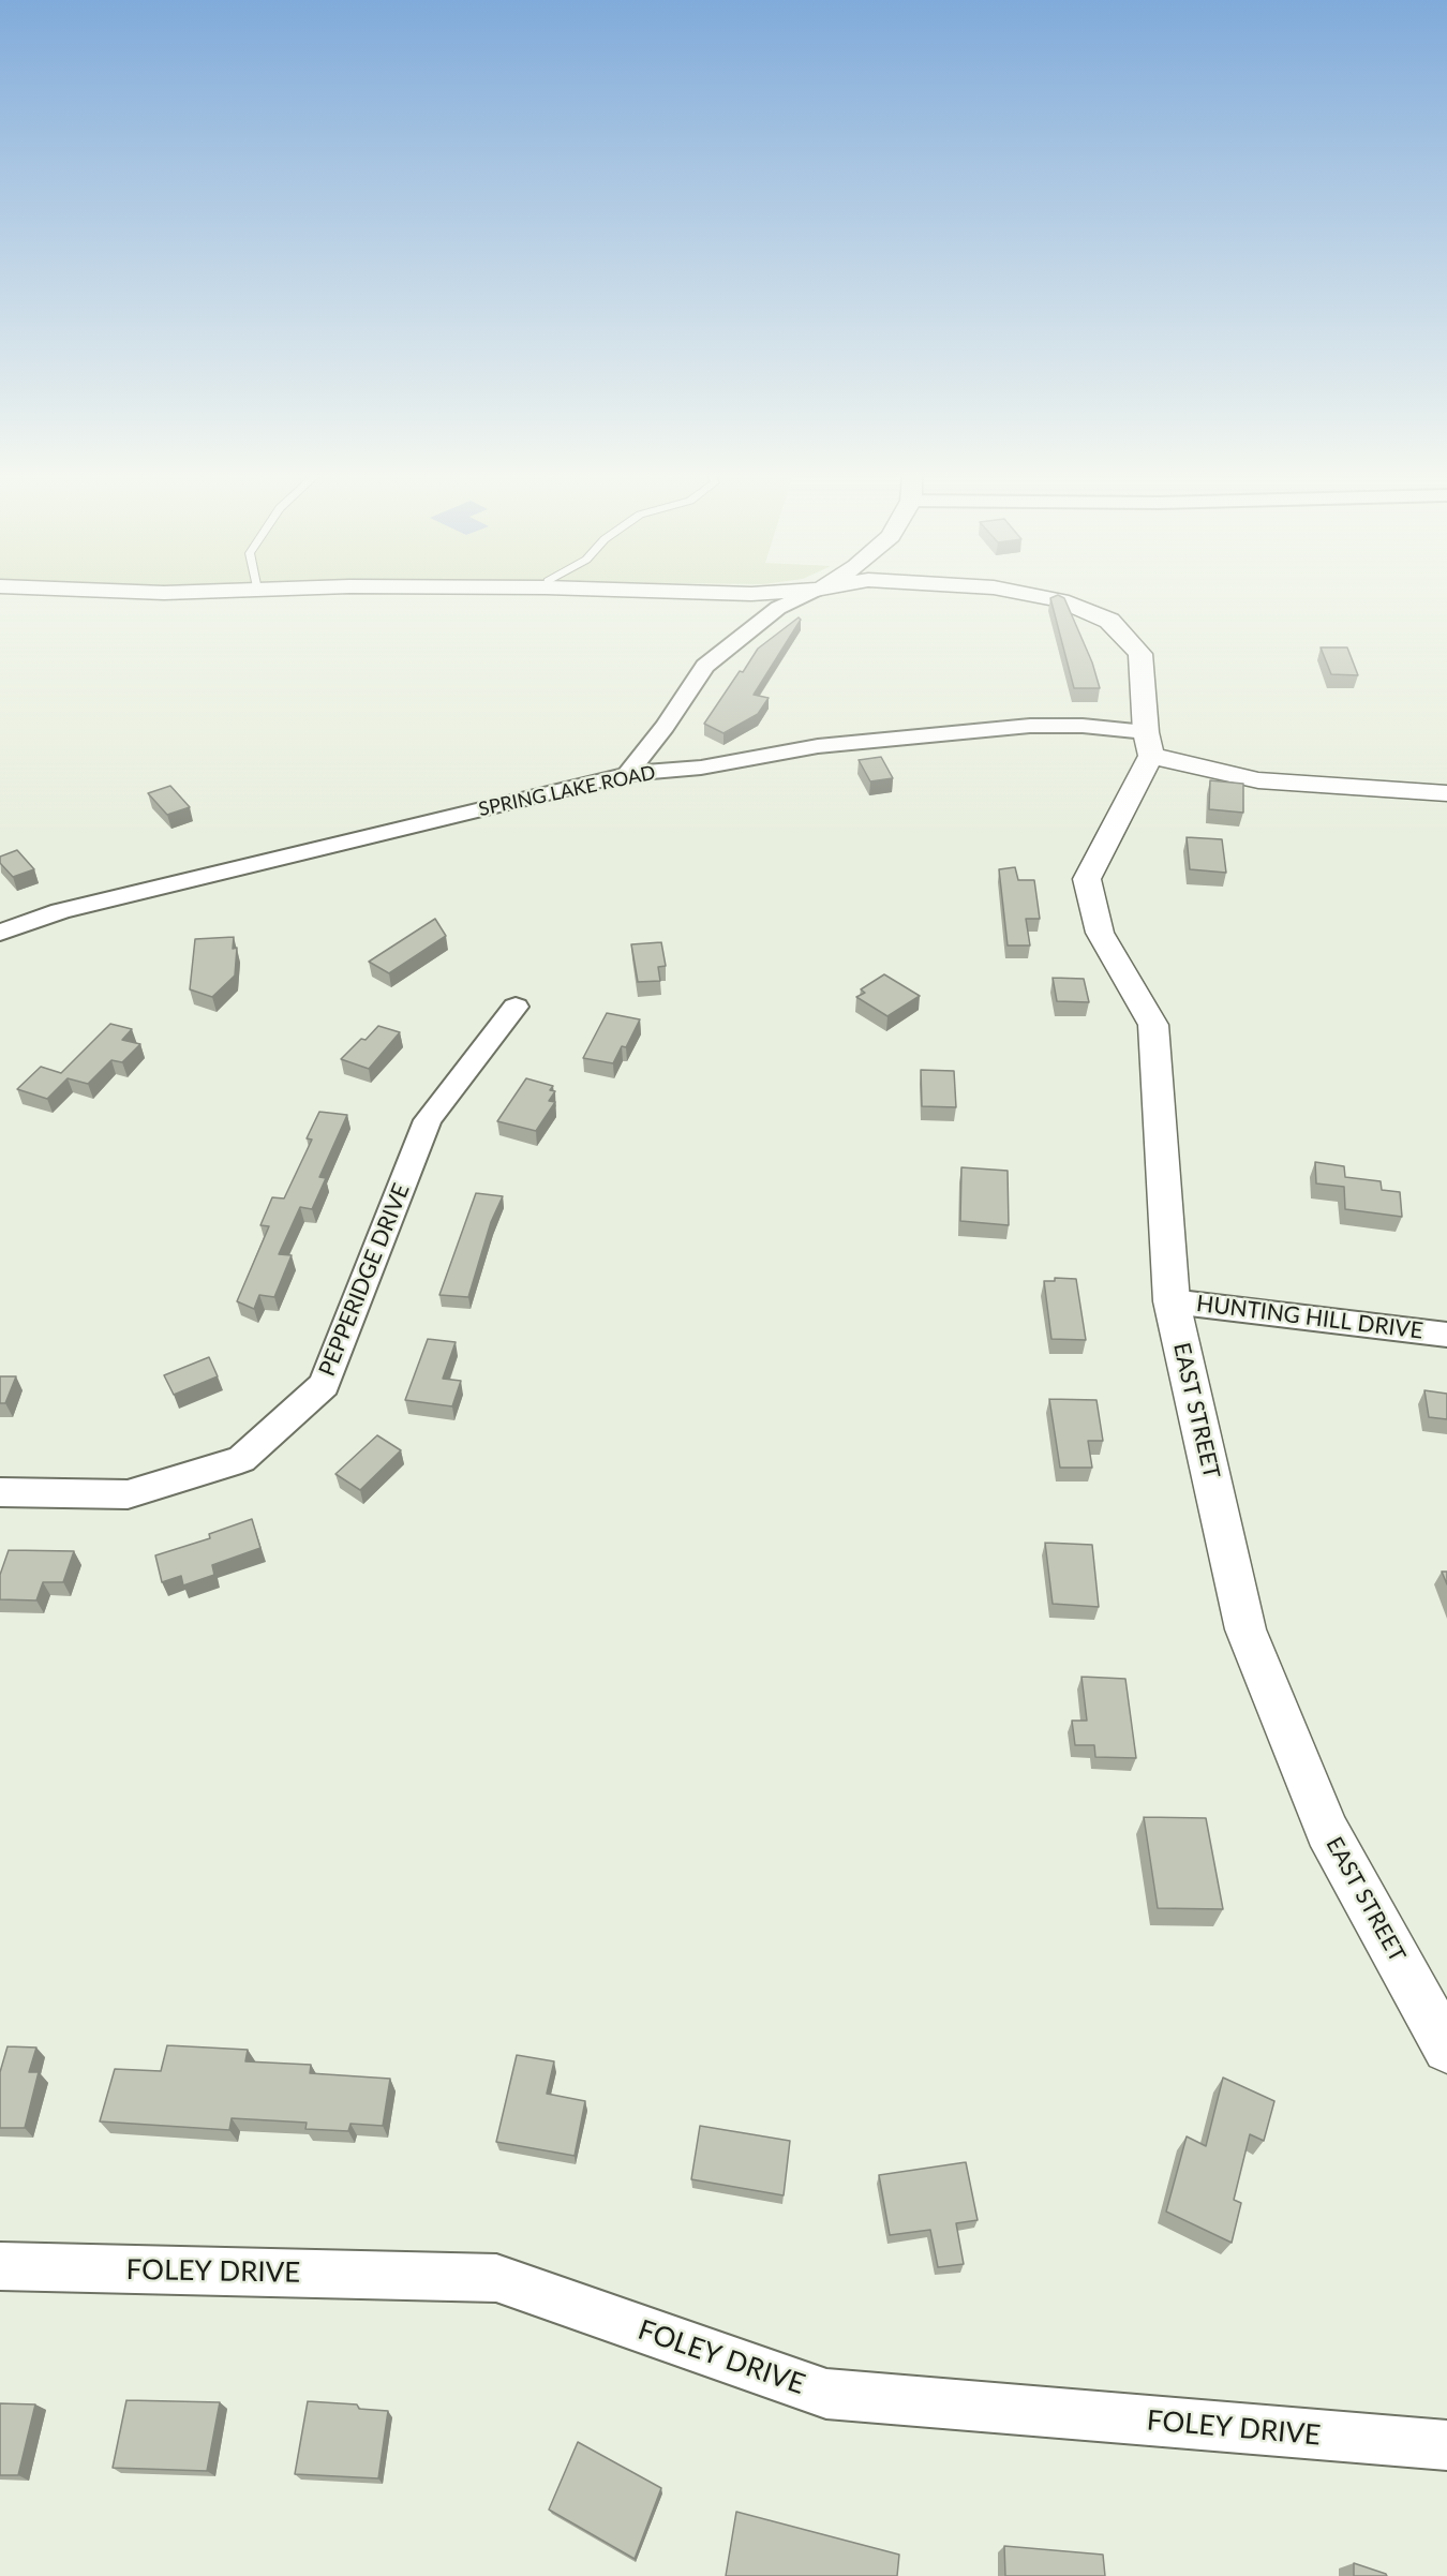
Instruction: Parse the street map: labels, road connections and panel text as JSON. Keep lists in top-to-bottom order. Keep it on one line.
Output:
{"streets":{"street":["SPRING LAKE ROAD","PEPPERIDGE DRIVE","HUNTING HILL DRIVE","EAST STREET","FOLEY DRIVE"]},"crossings":[["SPRING LAKE ROAD","EAST STREET"],["HUNTING HILL DRIVE","EAST STREET"]]}
